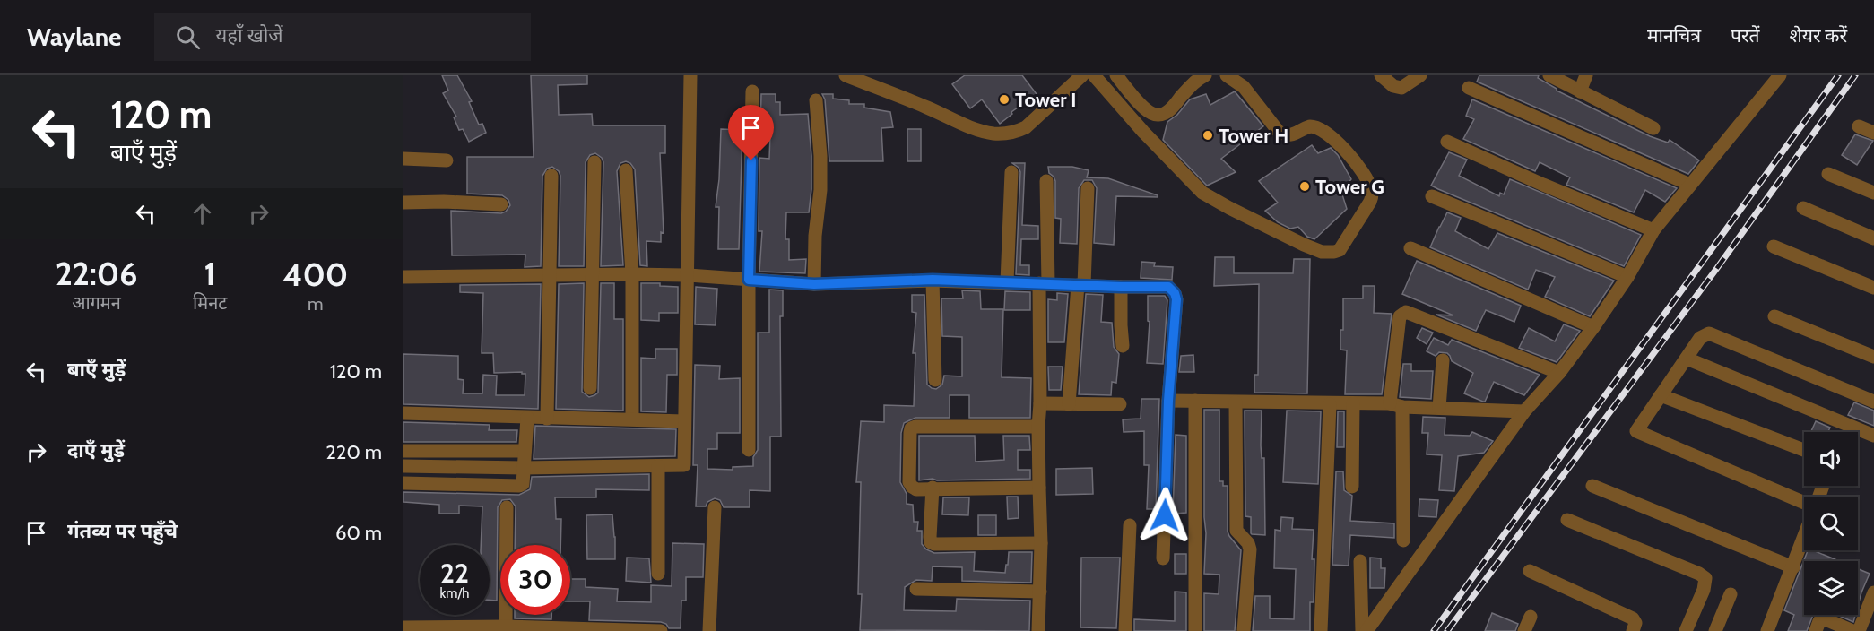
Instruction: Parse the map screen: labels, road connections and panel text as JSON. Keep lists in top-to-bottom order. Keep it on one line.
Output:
{"places":["Tower I","Tower H","Tower G"],"page":{"header":"Waylane","search":"यहाँ खोजें","nav":["मानचित्र","परतें","शेयर करें"],"turn":["120 m","बाएँ मुड़ें"],"eta":["22:06","आगमन","1","मिनट","400","m"],"list":[{"name":"बाएँ मुड़ें","value":"120 m"},{"name":"दाएँ मुड़ें","value":"220 m"},{"name":"गंतव्य पर पहुँचे","value":"60 m"}],"speed":"22 km/h","limit":"30"}}
